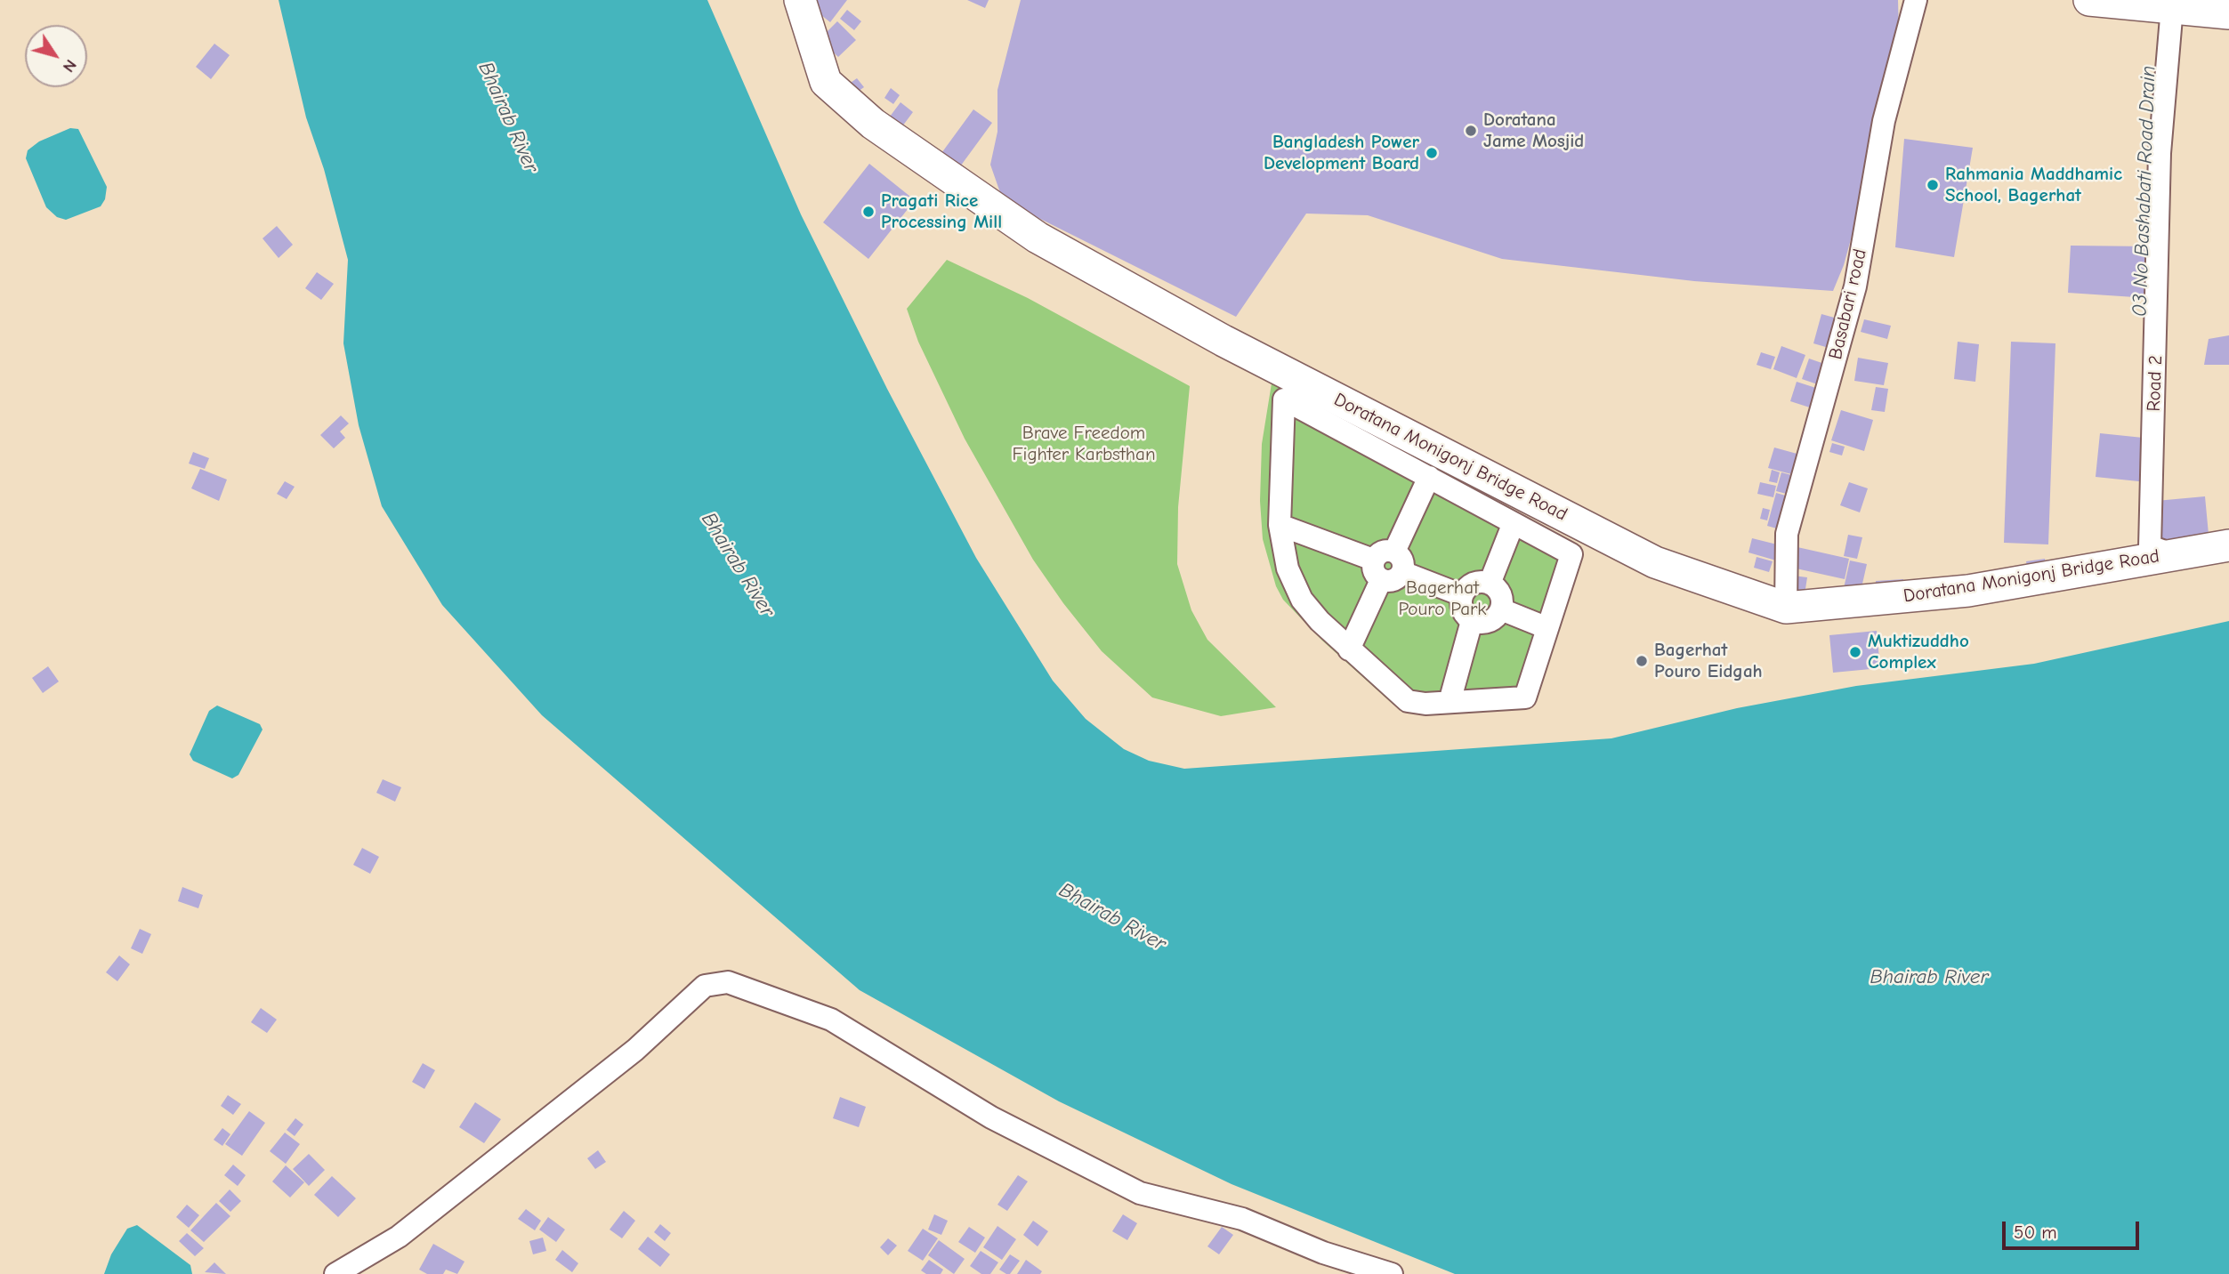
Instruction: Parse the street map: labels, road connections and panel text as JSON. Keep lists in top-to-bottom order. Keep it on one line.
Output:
{"streets":{"main road":["Doratana Monigonj Bridge Road"],"street":["Basabari road","Road 2"]},"crossings":[["Basabari road","Doratana Monigonj Bridge Road"],["Road 2","Doratana Monigonj Bridge Road"]],"water":["Bhairab River","03 No Bashabati Road Drain"],"parks":["Brave Freedom Fighter Karbsthan","Bagerhat Pouro Park"],"places":["Doratana Jame Mosjid","Bangladesh Power Development Board","Rahmania Maddhamic School, Bagerhat","Pragati Rice Processing Mill","Muktizuddho Complex","Bagerhat Pouro Eidgah"],"scale_bar":"50 m","north":"bottom right"}
